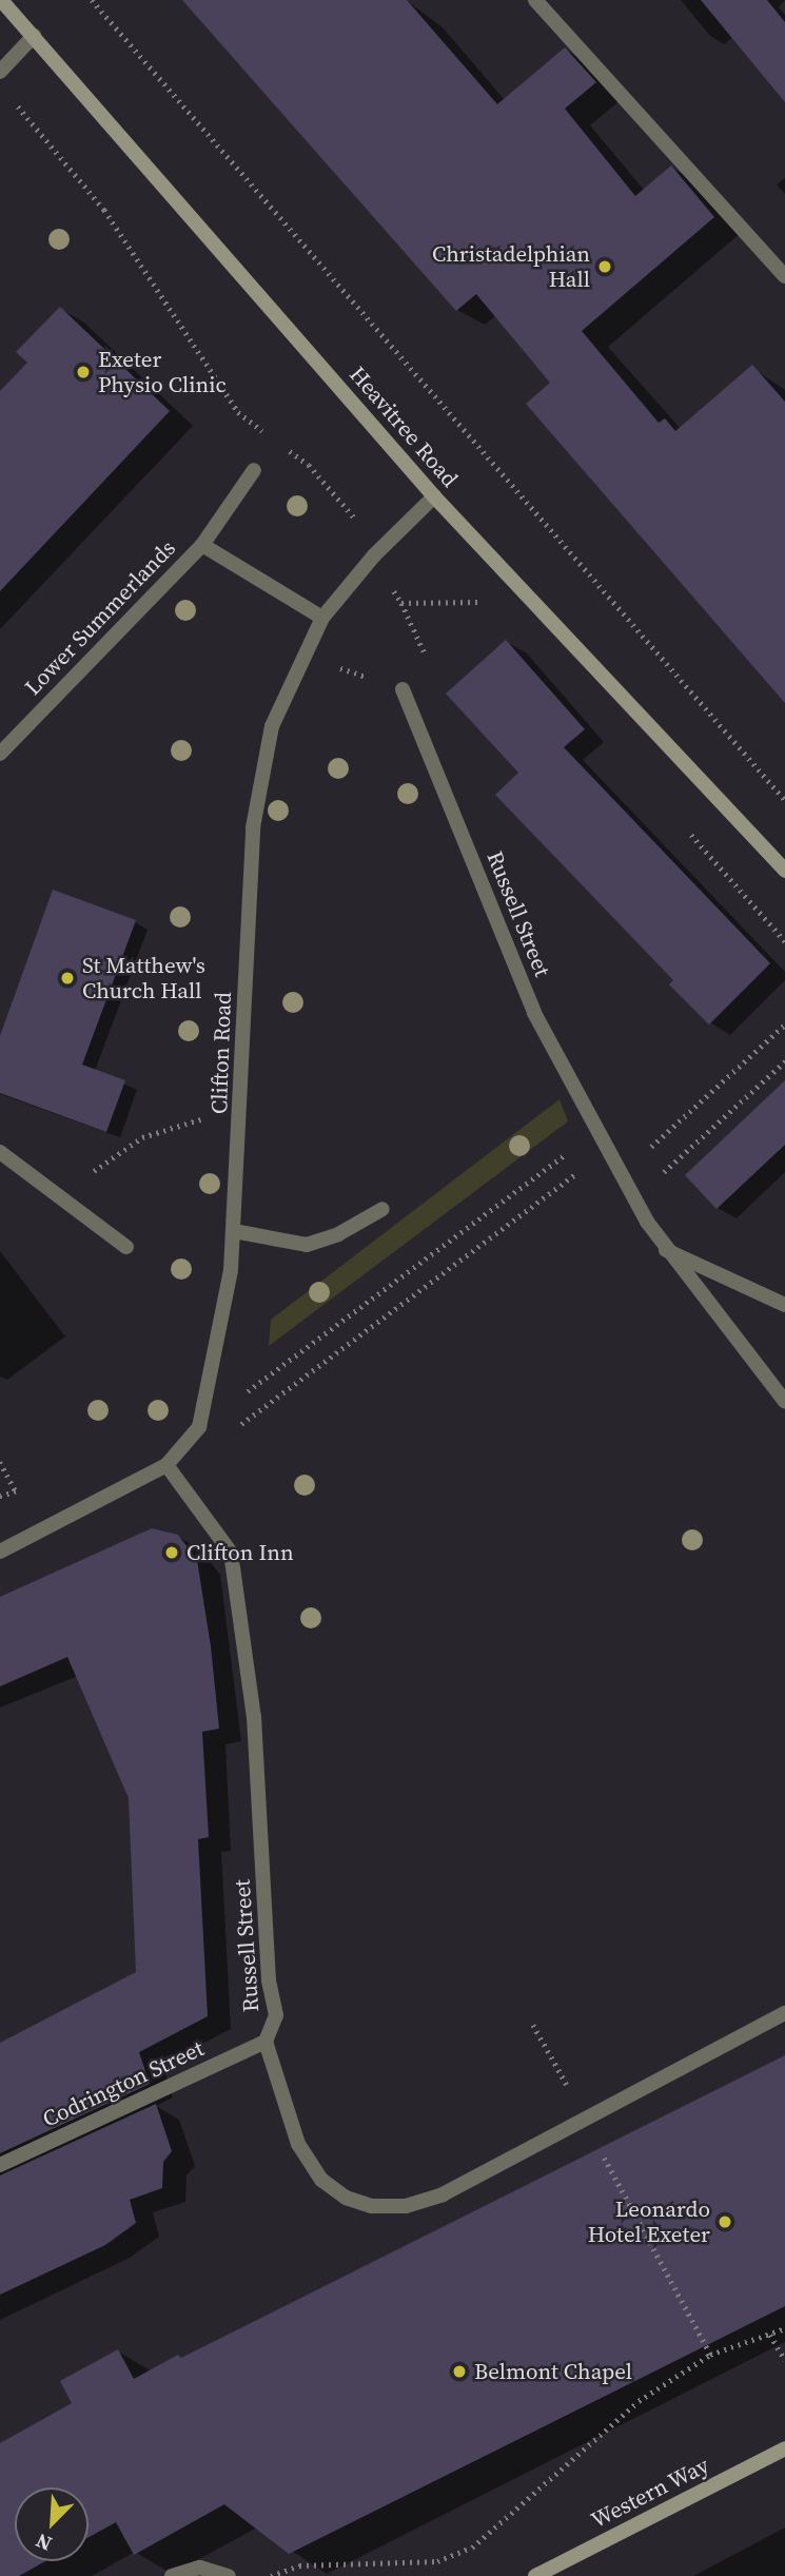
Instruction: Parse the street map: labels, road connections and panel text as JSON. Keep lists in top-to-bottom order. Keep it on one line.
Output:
{"streets":{"main road":["Heavitree Road","Western Way"],"street":["Lower Summerlands","Russell Street","Clifton Road","Codrington Street"]},"crossings":[["Heavitree Road","Clifton Road"],["Lower Summerlands","Clifton Road"],["Russell Street","Codrington Street"]],"places":["Christadelphian Hall","Exeter Physio Clinic","St Matthew's Church Hall","Clifton Inn","Leonardo Hotel Exeter","Belmont Chapel"],"north":"bottom left"}
